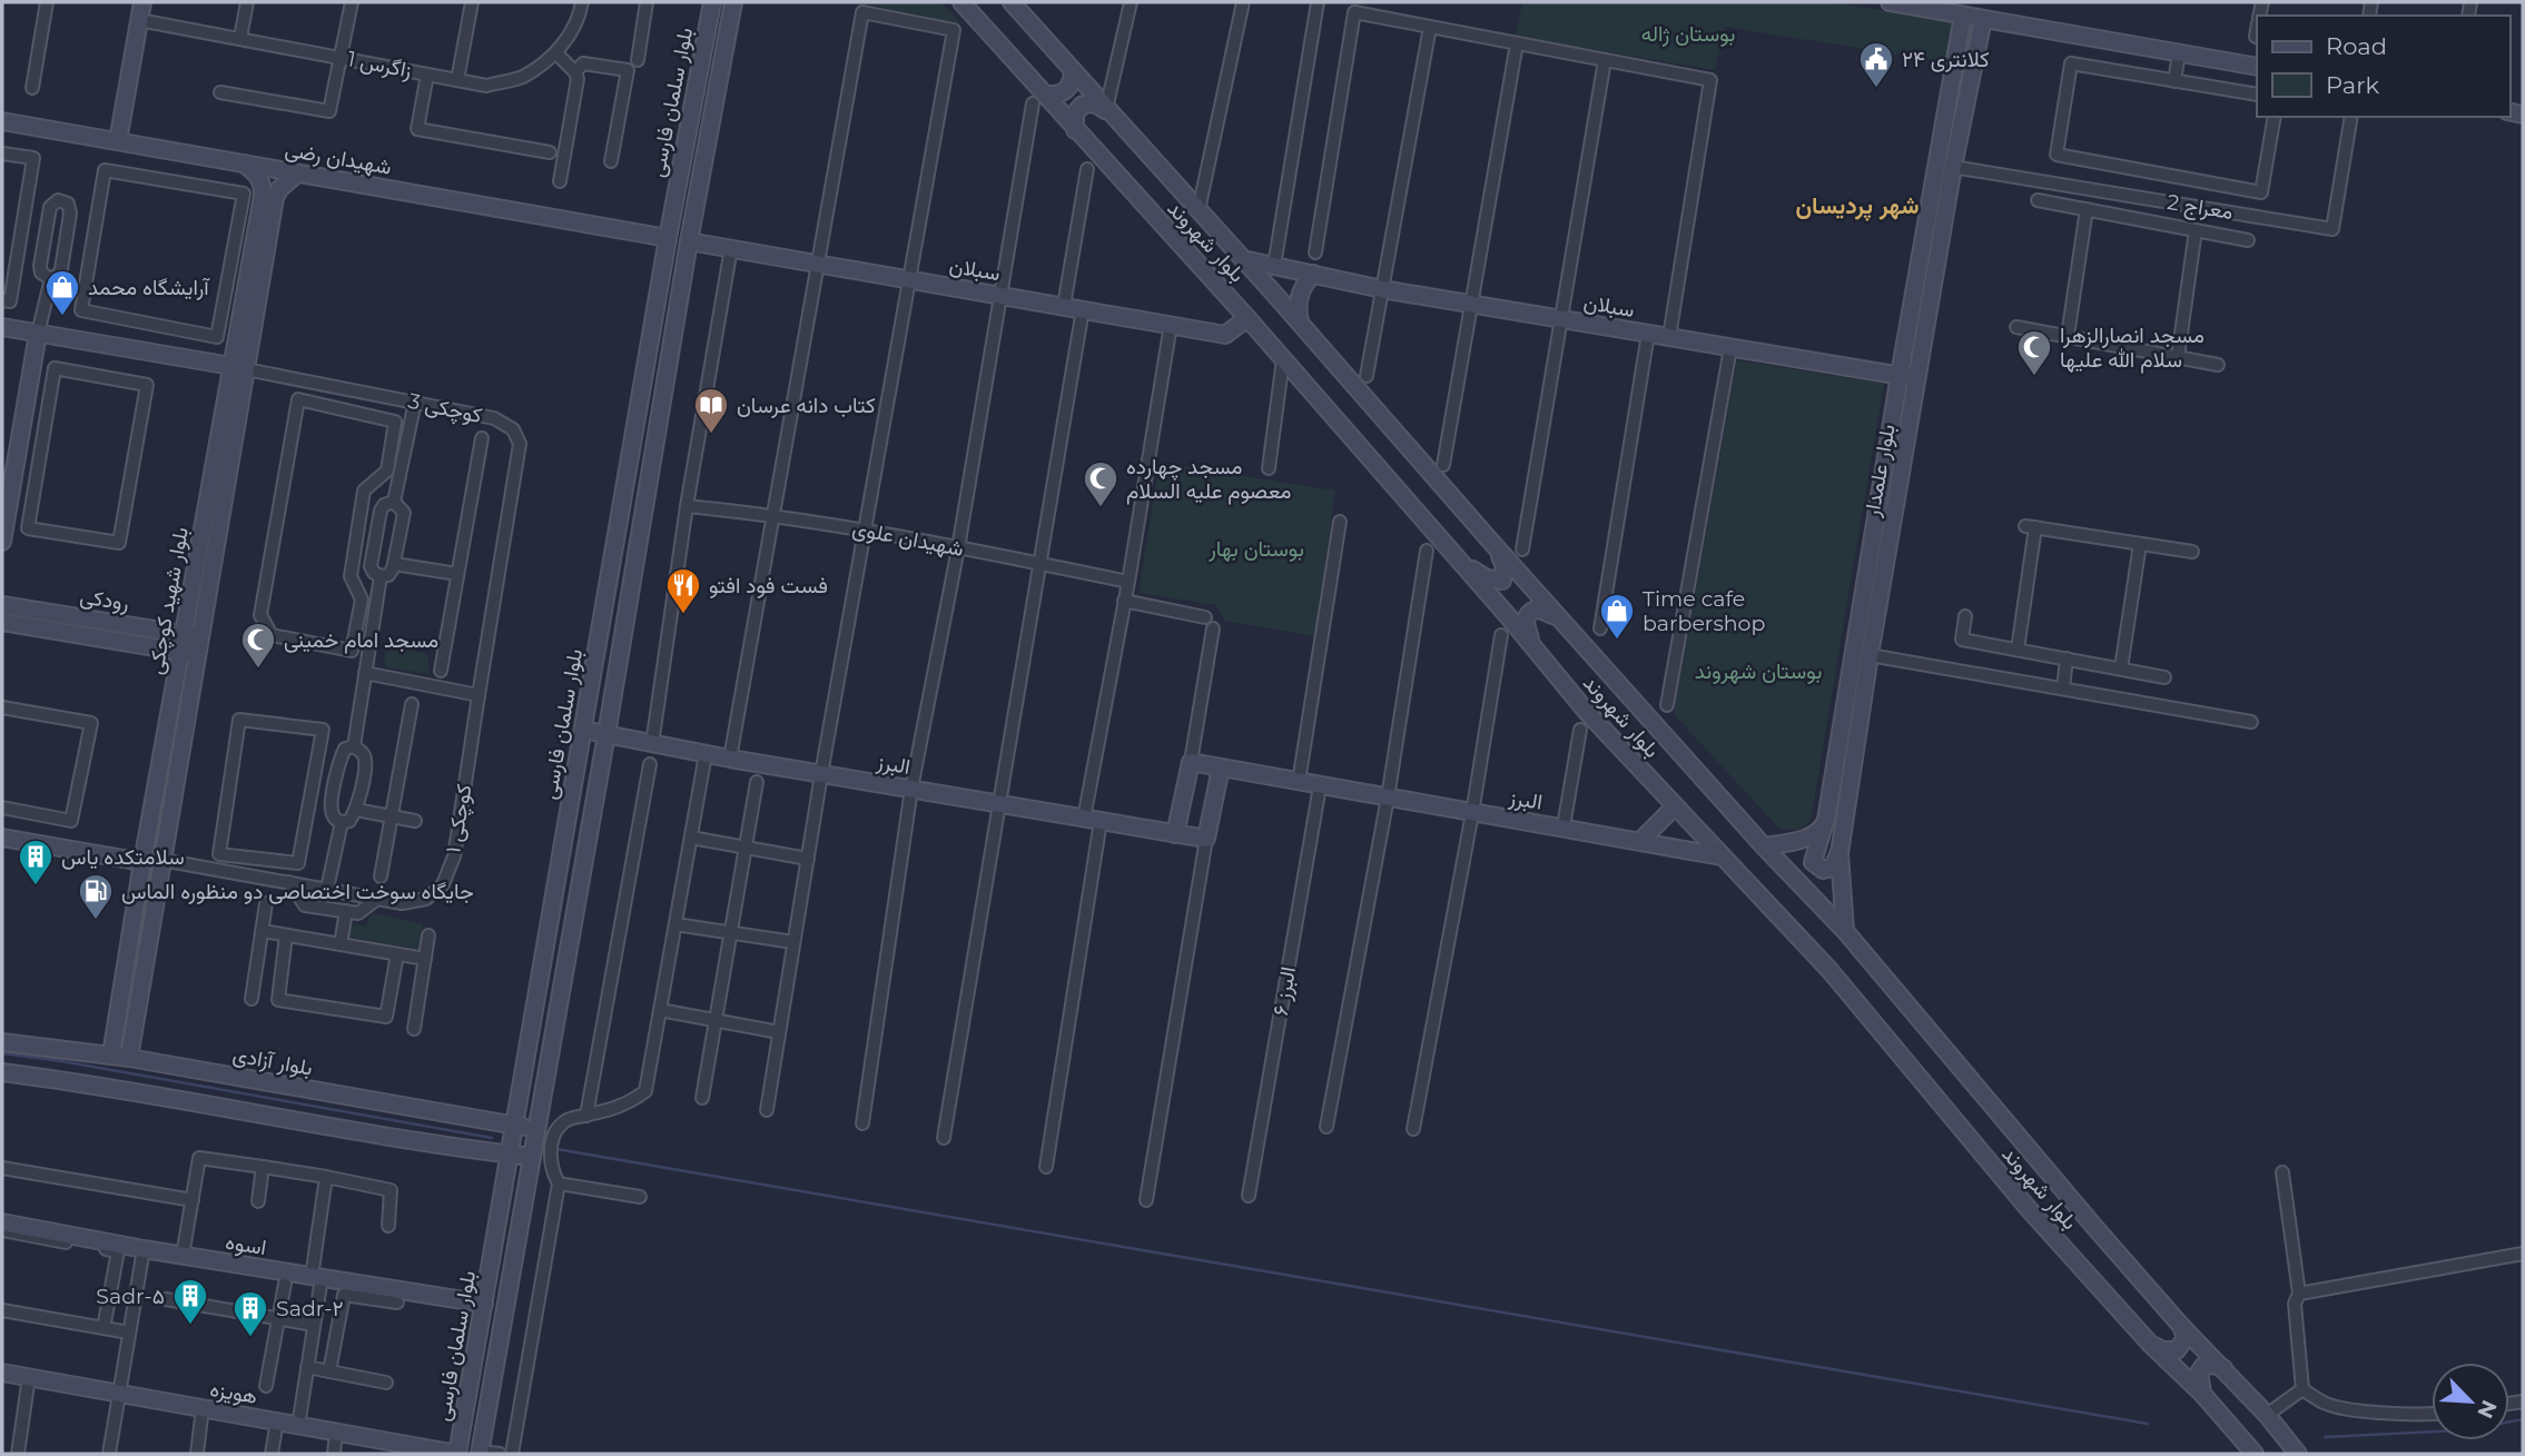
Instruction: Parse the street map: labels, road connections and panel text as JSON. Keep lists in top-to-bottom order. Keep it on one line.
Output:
{"streets":{"main road":["بلوار سلمان فارسی","شهیدان رضی","بلوار شهروند","سبلان","بلوار علمدار","رودکی","بلوار شهید کوچکی","البرز","بلوار آزادی","اسوه","هویزه"],"street":["زاگرس 1","معراج 2","کوچکی 3","شهیدان علوی","کوچکی ۱","البرز ۶"]},"crossings":[["بلوار سلمان فارسی","شهیدان رضی"],["بلوار سلمان فارسی","سبلان"],["بلوار سلمان فارسی","البرز"],["بلوار سلمان فارسی","بلوار آزادی"],["بلوار سلمان فارسی","اسوه"],["بلوار سلمان فارسی","هویزه"],["معراج 2","بلوار علمدار"],["بلوار شهروند","سبلان"],["بلوار شهروند","بلوار علمدار"],["بلوار شهروند","البرز"],["سبلان","بلوار علمدار"],["کوچکی 3","بلوار شهید کوچکی"],["کوچکی 3","کوچکی ۱"],["رودکی","بلوار شهید کوچکی"],["بلوار شهید کوچکی","کوچکی ۱"],["بلوار شهید کوچکی","بلوار آزادی"],["البرز","البرز ۶"]],"districts":["شهر پردیسان"],"parks":["بوستان ژاله","بوستان بهار","بوستان شهروند"],"places":{"public building":["کلانتری ۲۴"],"shop":["آرایشگاه محمد","Time cafe barbershop"],"mosque":["مسجد انصارالزهرا سلام الله علیها","مسجد چهارده معصوم علیه السلام","مسجد امام خمینی"],"library":["کتاب دانه عرسان"],"restaurant":["فست فود افتو"],"building":["سلامتکده یاس","Sadr-۵","Sadr-۲"],"fuel station":["جایگاه سوخت اختصاصی دو منظوره الماس"]},"legend":["Road","Park"],"north":"bottom right"}
